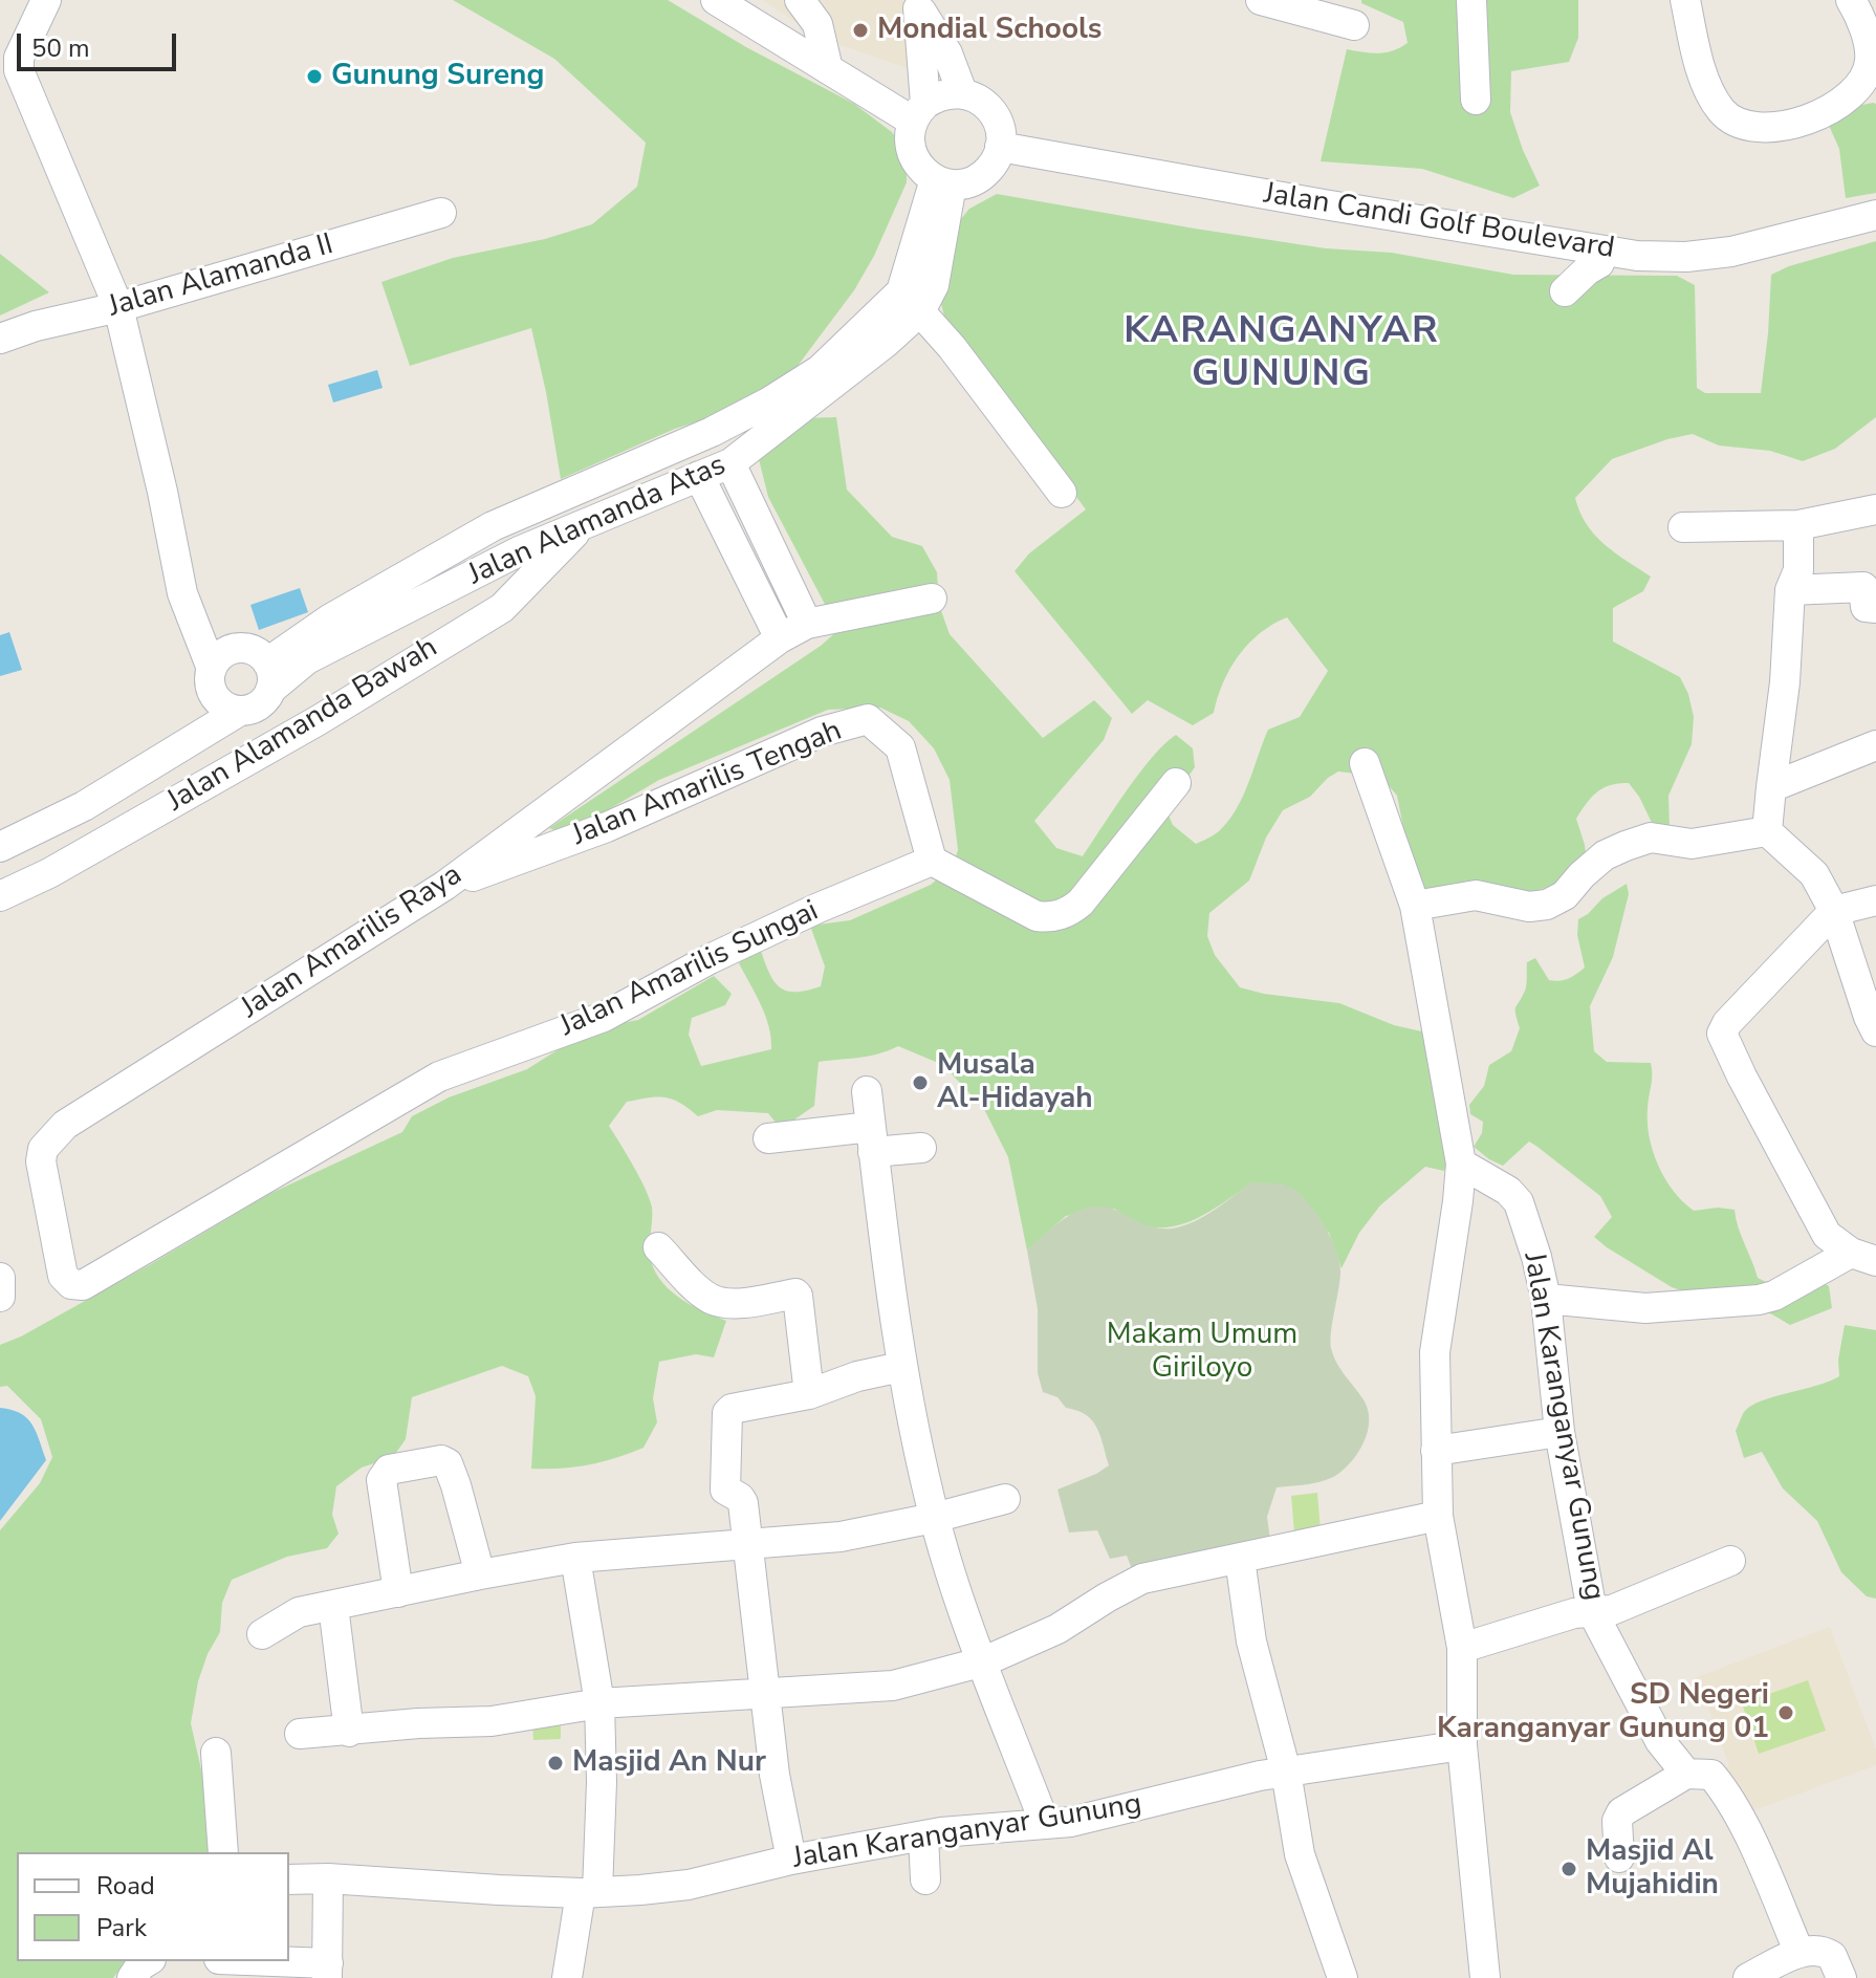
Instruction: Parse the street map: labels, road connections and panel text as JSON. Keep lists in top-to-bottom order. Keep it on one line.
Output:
{"streets":{"street":["Jalan Candi Golf Boulevard","Jalan Alamanda II","Jalan Alamanda Atas","Jalan Alamanda Bawah","Jalan Amarilis Tengah","Jalan Amarilis Raya","Jalan Amarilis Sungai","Jalan Karanganyar Gunung"]},"crossings":[["Jalan Candi Golf Boulevard","Jalan Alamanda Atas"],["Jalan Alamanda Atas","Jalan Alamanda Bawah"],["Jalan Amarilis Tengah","Jalan Amarilis Raya"],["Jalan Amarilis Tengah","Jalan Amarilis Sungai"],["Jalan Amarilis Raya","Jalan Amarilis Sungai"]],"districts":["KARANGANYAR GUNUNG"],"parks":["Makam Umum Giriloyo"],"places":["Mondial Schools","Gunung Sureng","Musala Al-Hidayah","SD Negeri Karanganyar Gunung 01","Masjid An Nur","Masjid Al Mujahidin"],"legend":["Road","Park"],"scale_bar":"50 m"}
